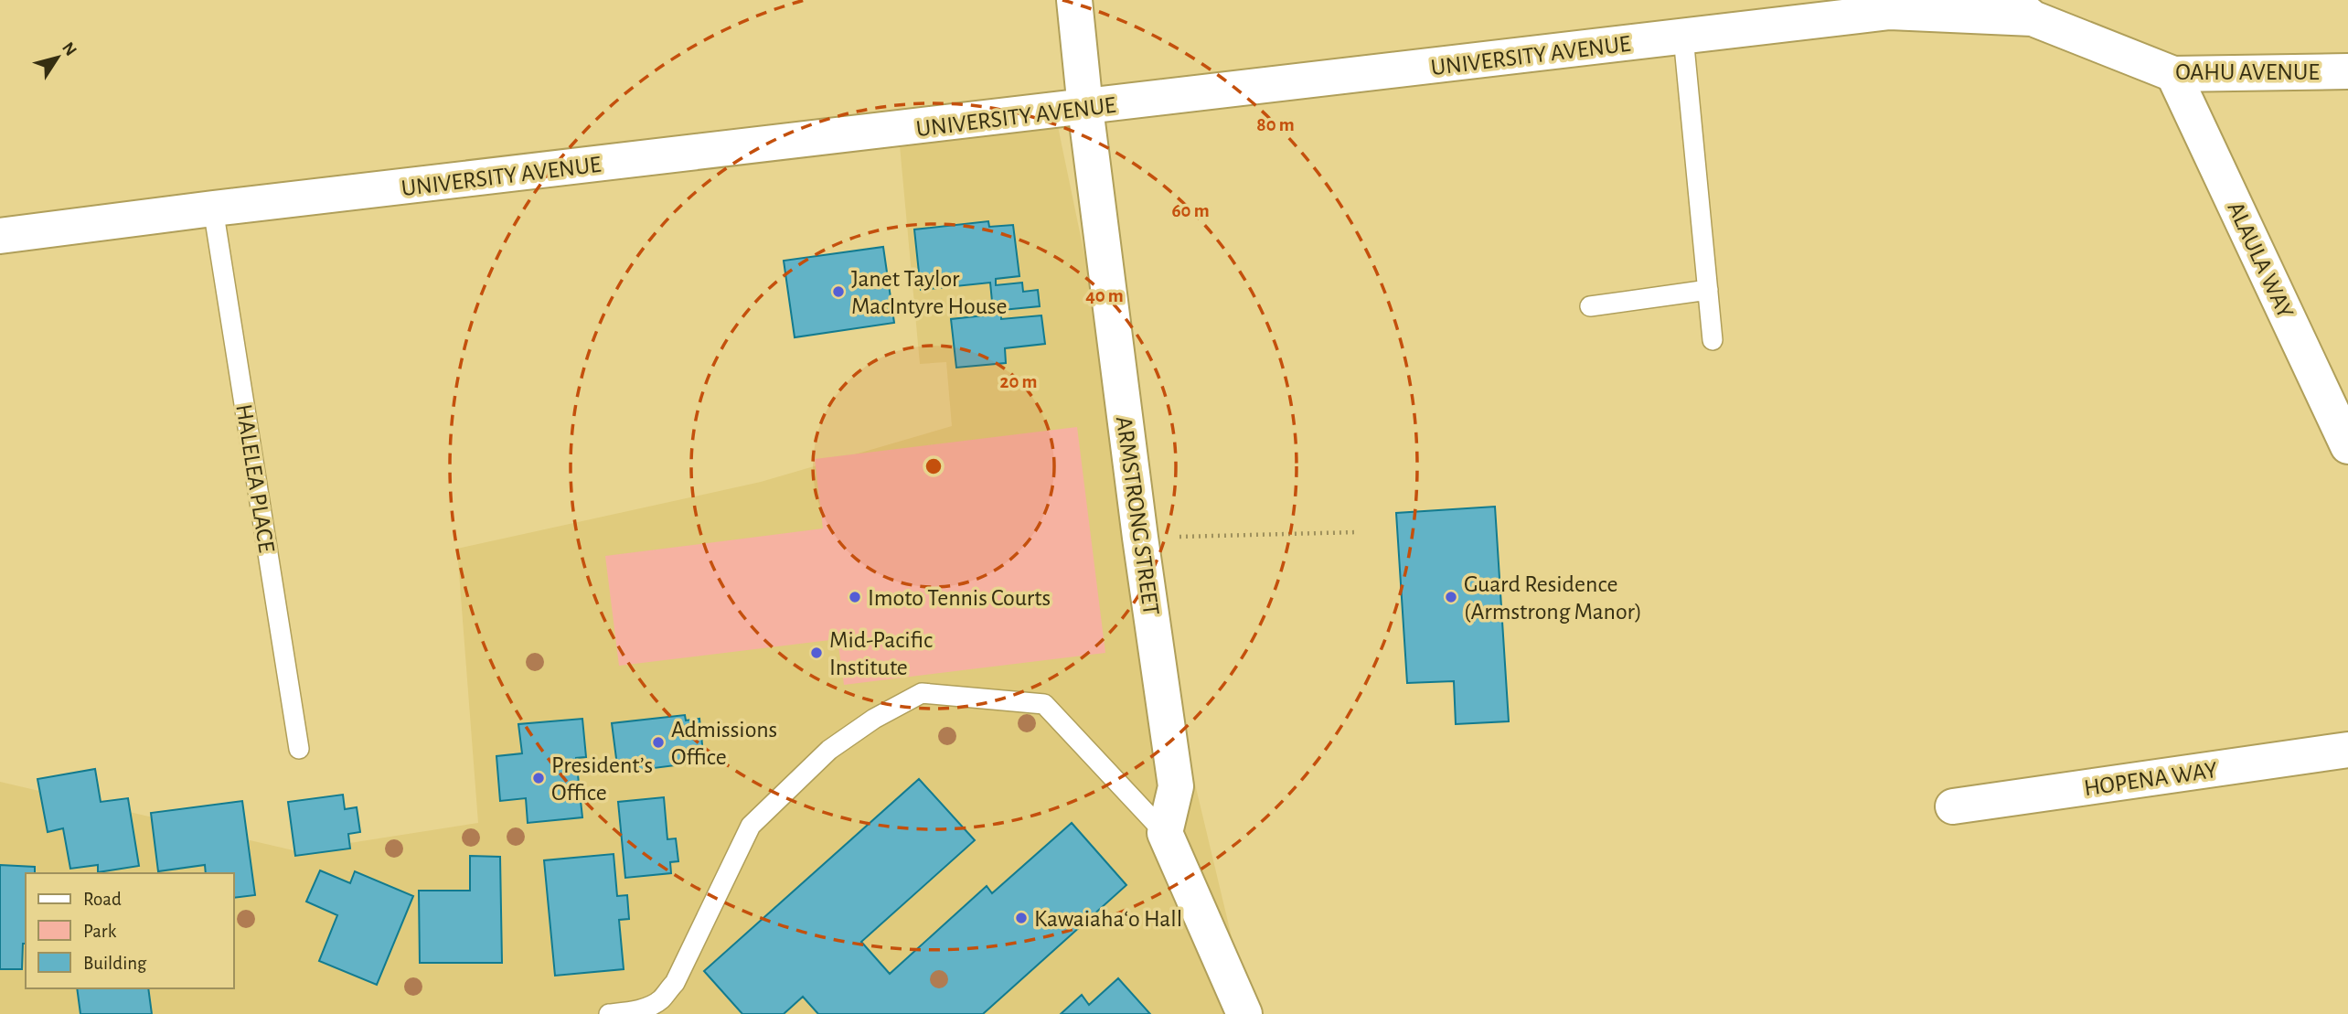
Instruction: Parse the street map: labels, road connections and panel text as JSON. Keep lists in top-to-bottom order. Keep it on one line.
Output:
{"streets":{"main road":["UNIVERSITY AVENUE","OAHU AVENUE","ALAULA WAY","ARMSTRONG STREET","HOPENA WAY"],"lane":["HALELEA PLACE"]},"crossings":[["UNIVERSITY AVENUE","OAHU AVENUE"],["UNIVERSITY AVENUE","HALELEA PLACE"],["UNIVERSITY AVENUE","ARMSTRONG STREET"],["OAHU AVENUE","ALAULA WAY"]],"places":["Janet Taylor MacIntyre House","Imoto Tennis Courts","Guard Residence (Armstrong Manor)","Mid-Pacific Institute","Admissions Office","President’s Office","Kawaiahaʻo Hall"],"legend":["Road","Park","Building"],"north":"top right","rings":["80 m","60 m","40 m","20 m"]}
